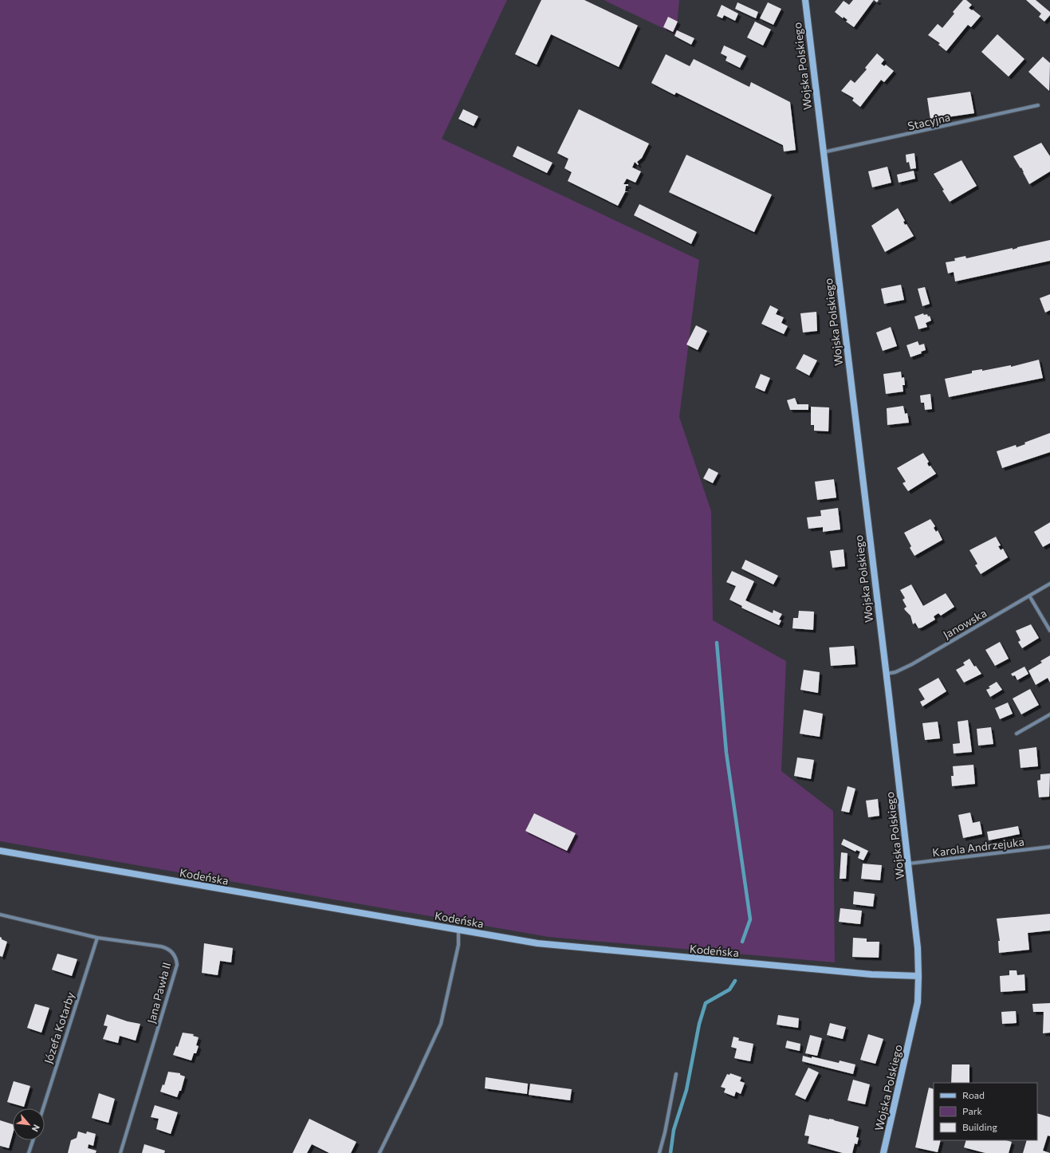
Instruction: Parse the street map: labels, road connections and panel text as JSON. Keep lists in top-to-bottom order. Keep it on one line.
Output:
{"streets":{"main road":["Wojska Polskiego","Kodeńska"],"street":["Stacyjna","Janowska","Karola Andrzejuka","Jana Pawła II","Józefa Kotarby"]},"crossings":[["Wojska Polskiego","Stacyjna"],["Wojska Polskiego","Janowska"],["Wojska Polskiego","Karola Andrzejuka"],["Wojska Polskiego","Kodeńska"],["Jana Pawła II","Józefa Kotarby"]],"legend":["Road","Park","Building"],"north":"bottom right"}
